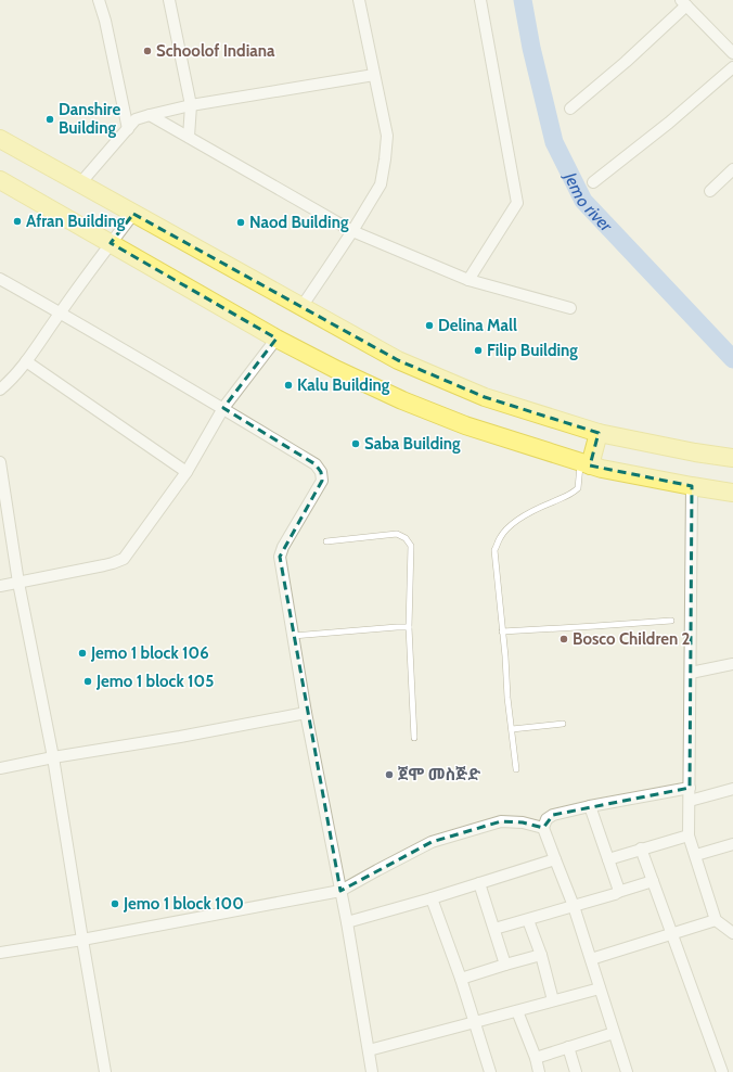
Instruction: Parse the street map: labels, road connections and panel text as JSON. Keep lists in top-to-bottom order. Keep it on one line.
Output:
{"water":["Jemo river"],"places":["Schoolof Indiana","Danshire Building","Afran Building","Naod Building","Delina Mall","Filip Building","Kalu Building","Saba Building","Bosco Children 2","Jemo 1 block 106","Jemo 1 block 105","ጀሞ መስጅድ","Jemo 1 block 100"]}
